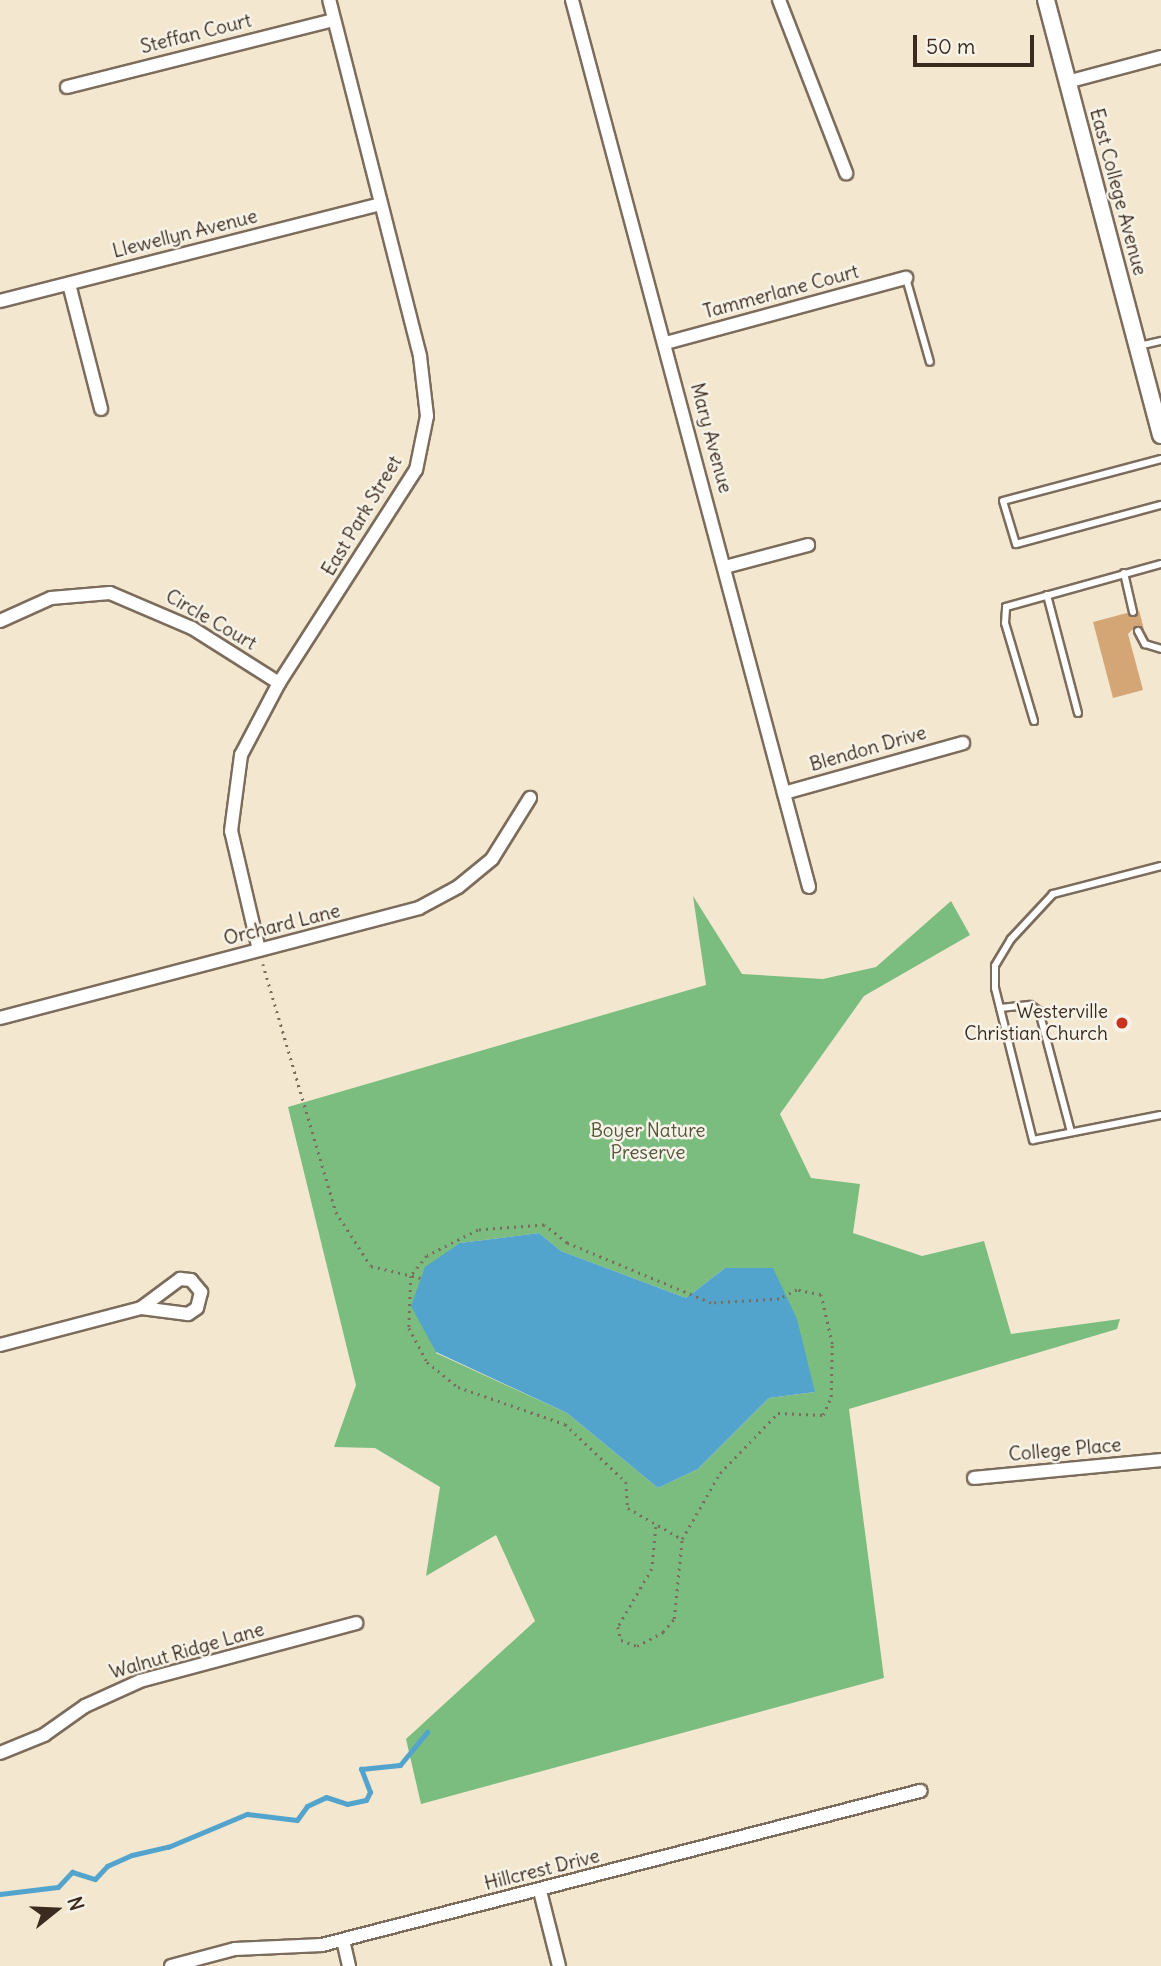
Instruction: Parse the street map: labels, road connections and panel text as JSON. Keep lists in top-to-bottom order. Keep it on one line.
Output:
{"streets":{"street":["Steffan Court","East College Avenue","Llewellyn Avenue","Tammerlane Court","Mary Avenue","East Park Street","Circle Court","Blendon Drive","Orchard Lane","College Place","Walnut Ridge Lane","Hillcrest Drive"]},"crossings":[["Steffan Court","East Park Street"],["Llewellyn Avenue","East Park Street"],["Tammerlane Court","Mary Avenue"],["Mary Avenue","Blendon Drive"],["East Park Street","Circle Court"],["East Park Street","Orchard Lane"]],"parks":["Boyer Nature Preserve"],"places":["Westerville Christian Church"],"scale_bar":"50 m","north":"right"}
